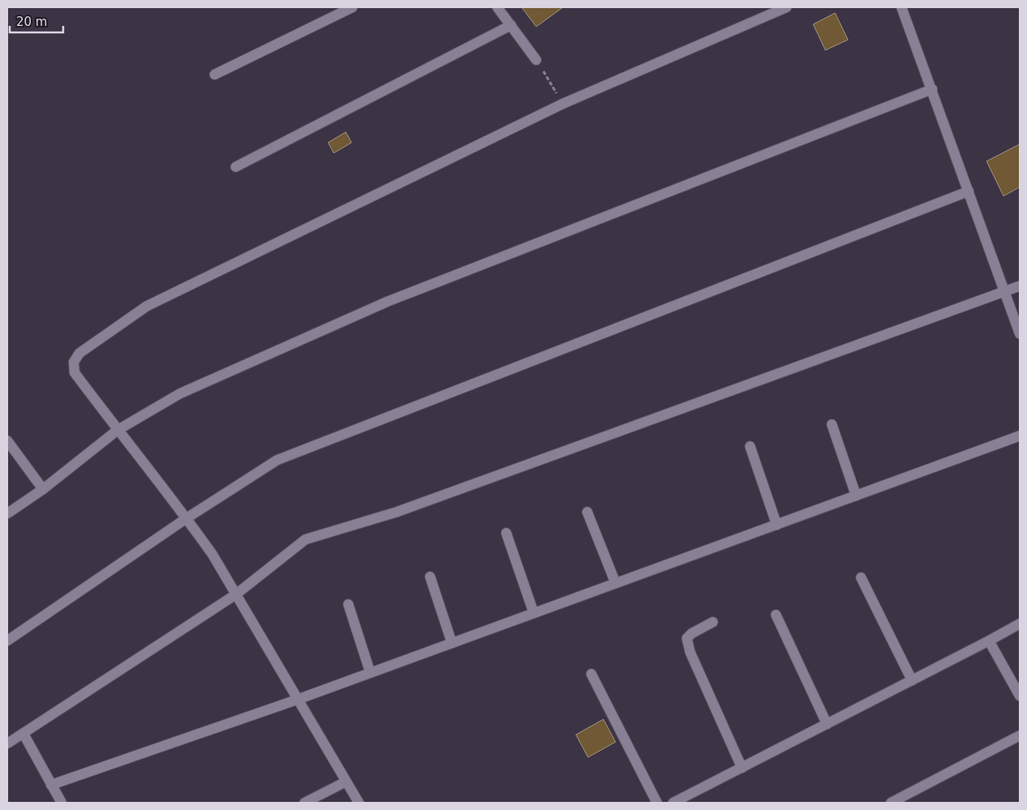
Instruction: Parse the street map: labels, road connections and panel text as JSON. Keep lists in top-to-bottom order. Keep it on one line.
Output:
{"scale_bar":"20 m"}
